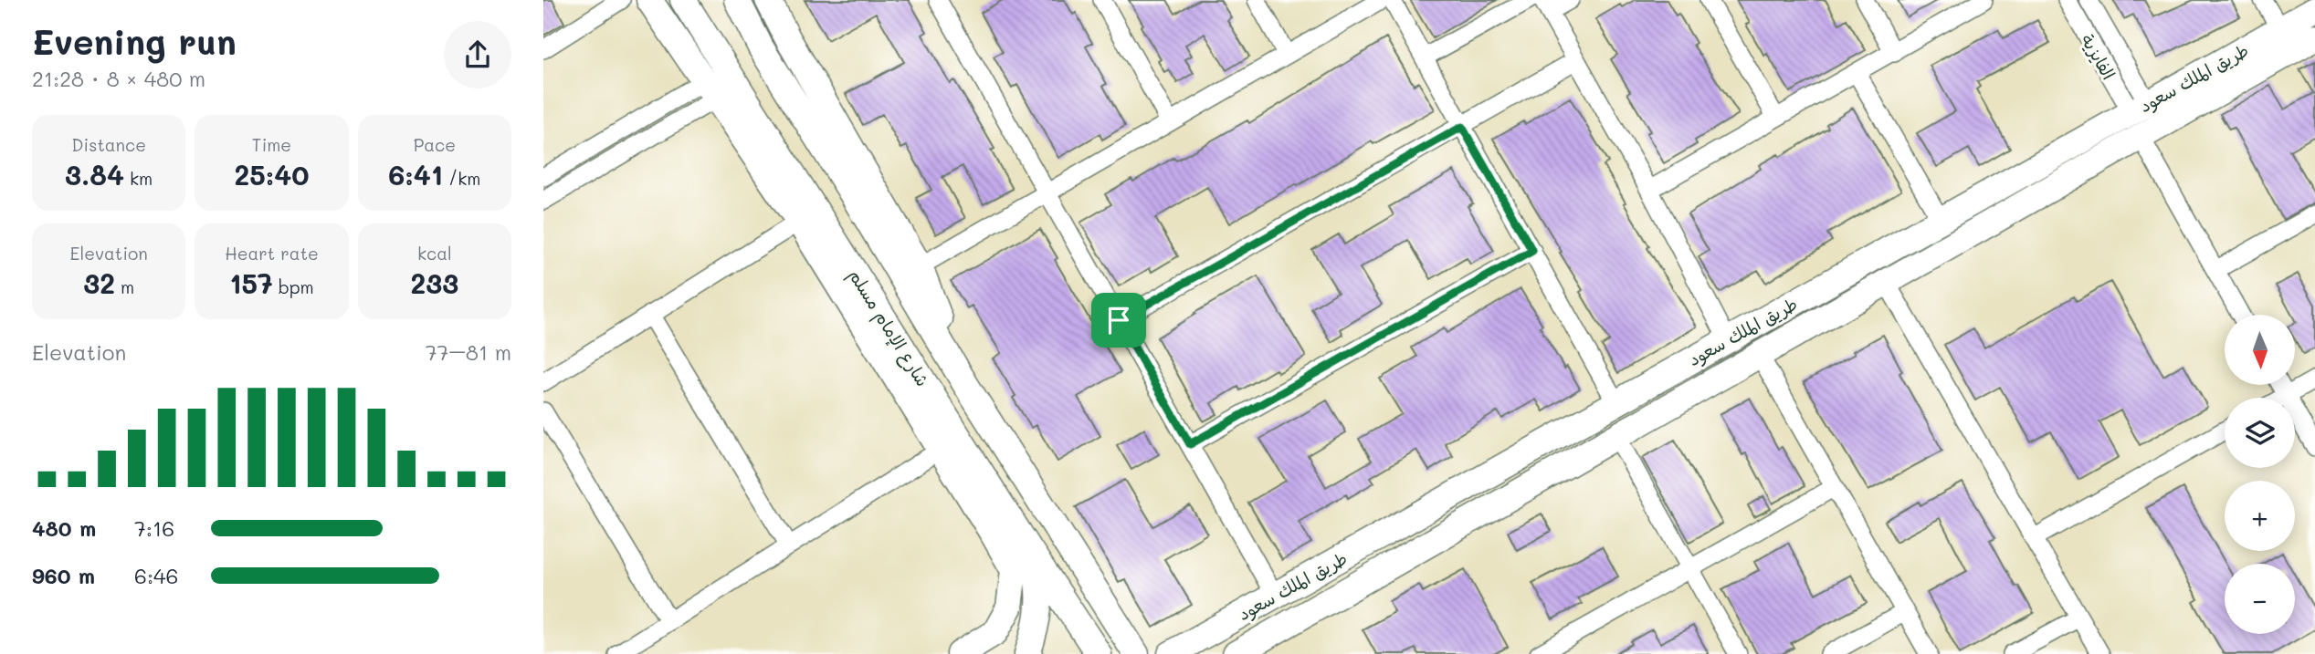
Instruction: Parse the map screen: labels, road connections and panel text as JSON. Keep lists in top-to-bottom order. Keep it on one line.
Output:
{"streets":{"main road":["طريق الملك سعود","شارع الإمام مسلم"],"street":["الفايزية"]},"crossings":[["الفايزية","طريق الملك سعود"]],"north":"bottom","page":{"heading":["Evening run","21:28 · 8 × 480 m"],"stats":[["Distance","3.84 km"],["Time","25:40"],["Pace","6:41 /km"],["Elevation","32 m"],["Heart rate","157 bpm"],["kcal","233"]],"map_buttons":["+","−"],"chart":["Elevation","77–81 m"],"list":[{"name":"480 m","note":"7:16"},{"name":"960 m","note":"6:46"}]}}
